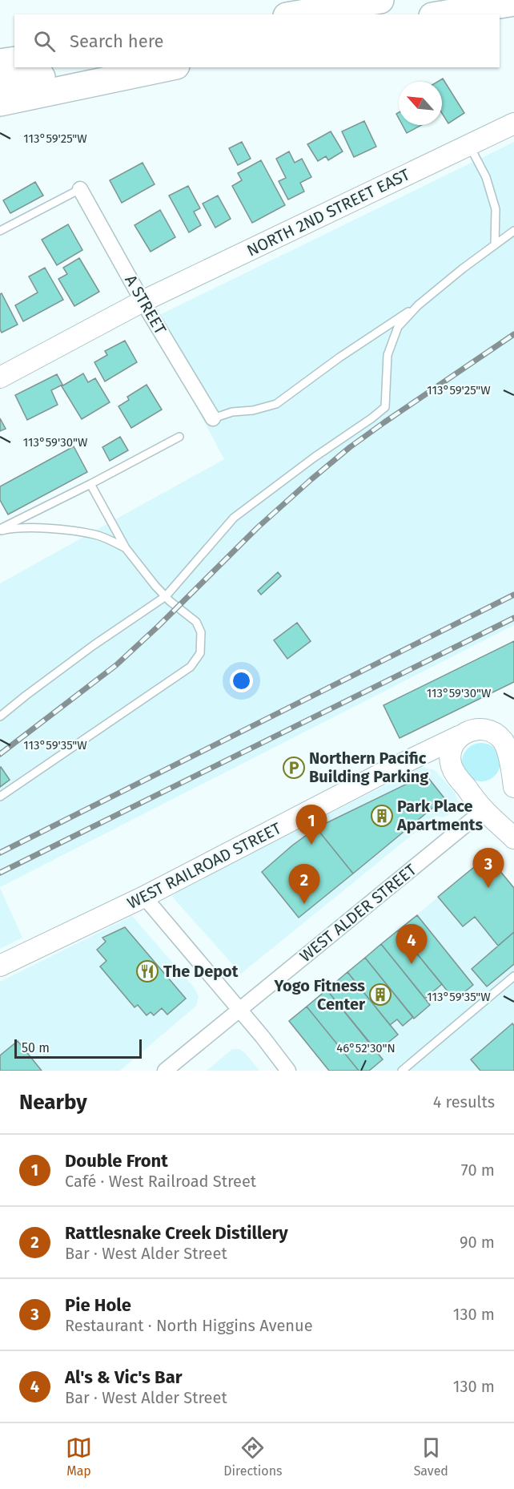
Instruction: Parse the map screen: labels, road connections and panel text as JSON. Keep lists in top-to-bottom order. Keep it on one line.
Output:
{"streets":{"street":["NORTH 2ND STREET EAST","A STREET","WEST RAILROAD STREET","WEST ALDER STREET"]},"crossings":[["NORTH 2ND STREET EAST","A STREET"]],"places":{"parking":["Northern Pacific Building Parking"],"building":["Park Place Apartments","Yogo Fitness Center"],"restaurant":["The Depot"]},"scale_bar":"50 m","north":"top left","page":{"search":"Search here","pins":["1","3","2","4"],"scale":"50 m","heading":["Nearby","4 results"],"list":[{"mark":"1","name":"Double Front","note":"Café · West Railroad Street","value":"70 m"},{"mark":"2","name":"Rattlesnake Creek Distillery","note":"Bar · West Alder Street","value":"90 m"},{"mark":"3","name":"Pie Hole","note":"Restaurant · North Higgins Avenue","value":"130 m"},{"mark":"4","name":"Al's & Vic's Bar","note":"Bar · West Alder Street","value":"130 m"}],"nav":["Map","Directions","Saved"]},"coordinates":["113°59'25\"W","113°59'30\"W","113°59'35\"W","46°52'30\"N"]}
